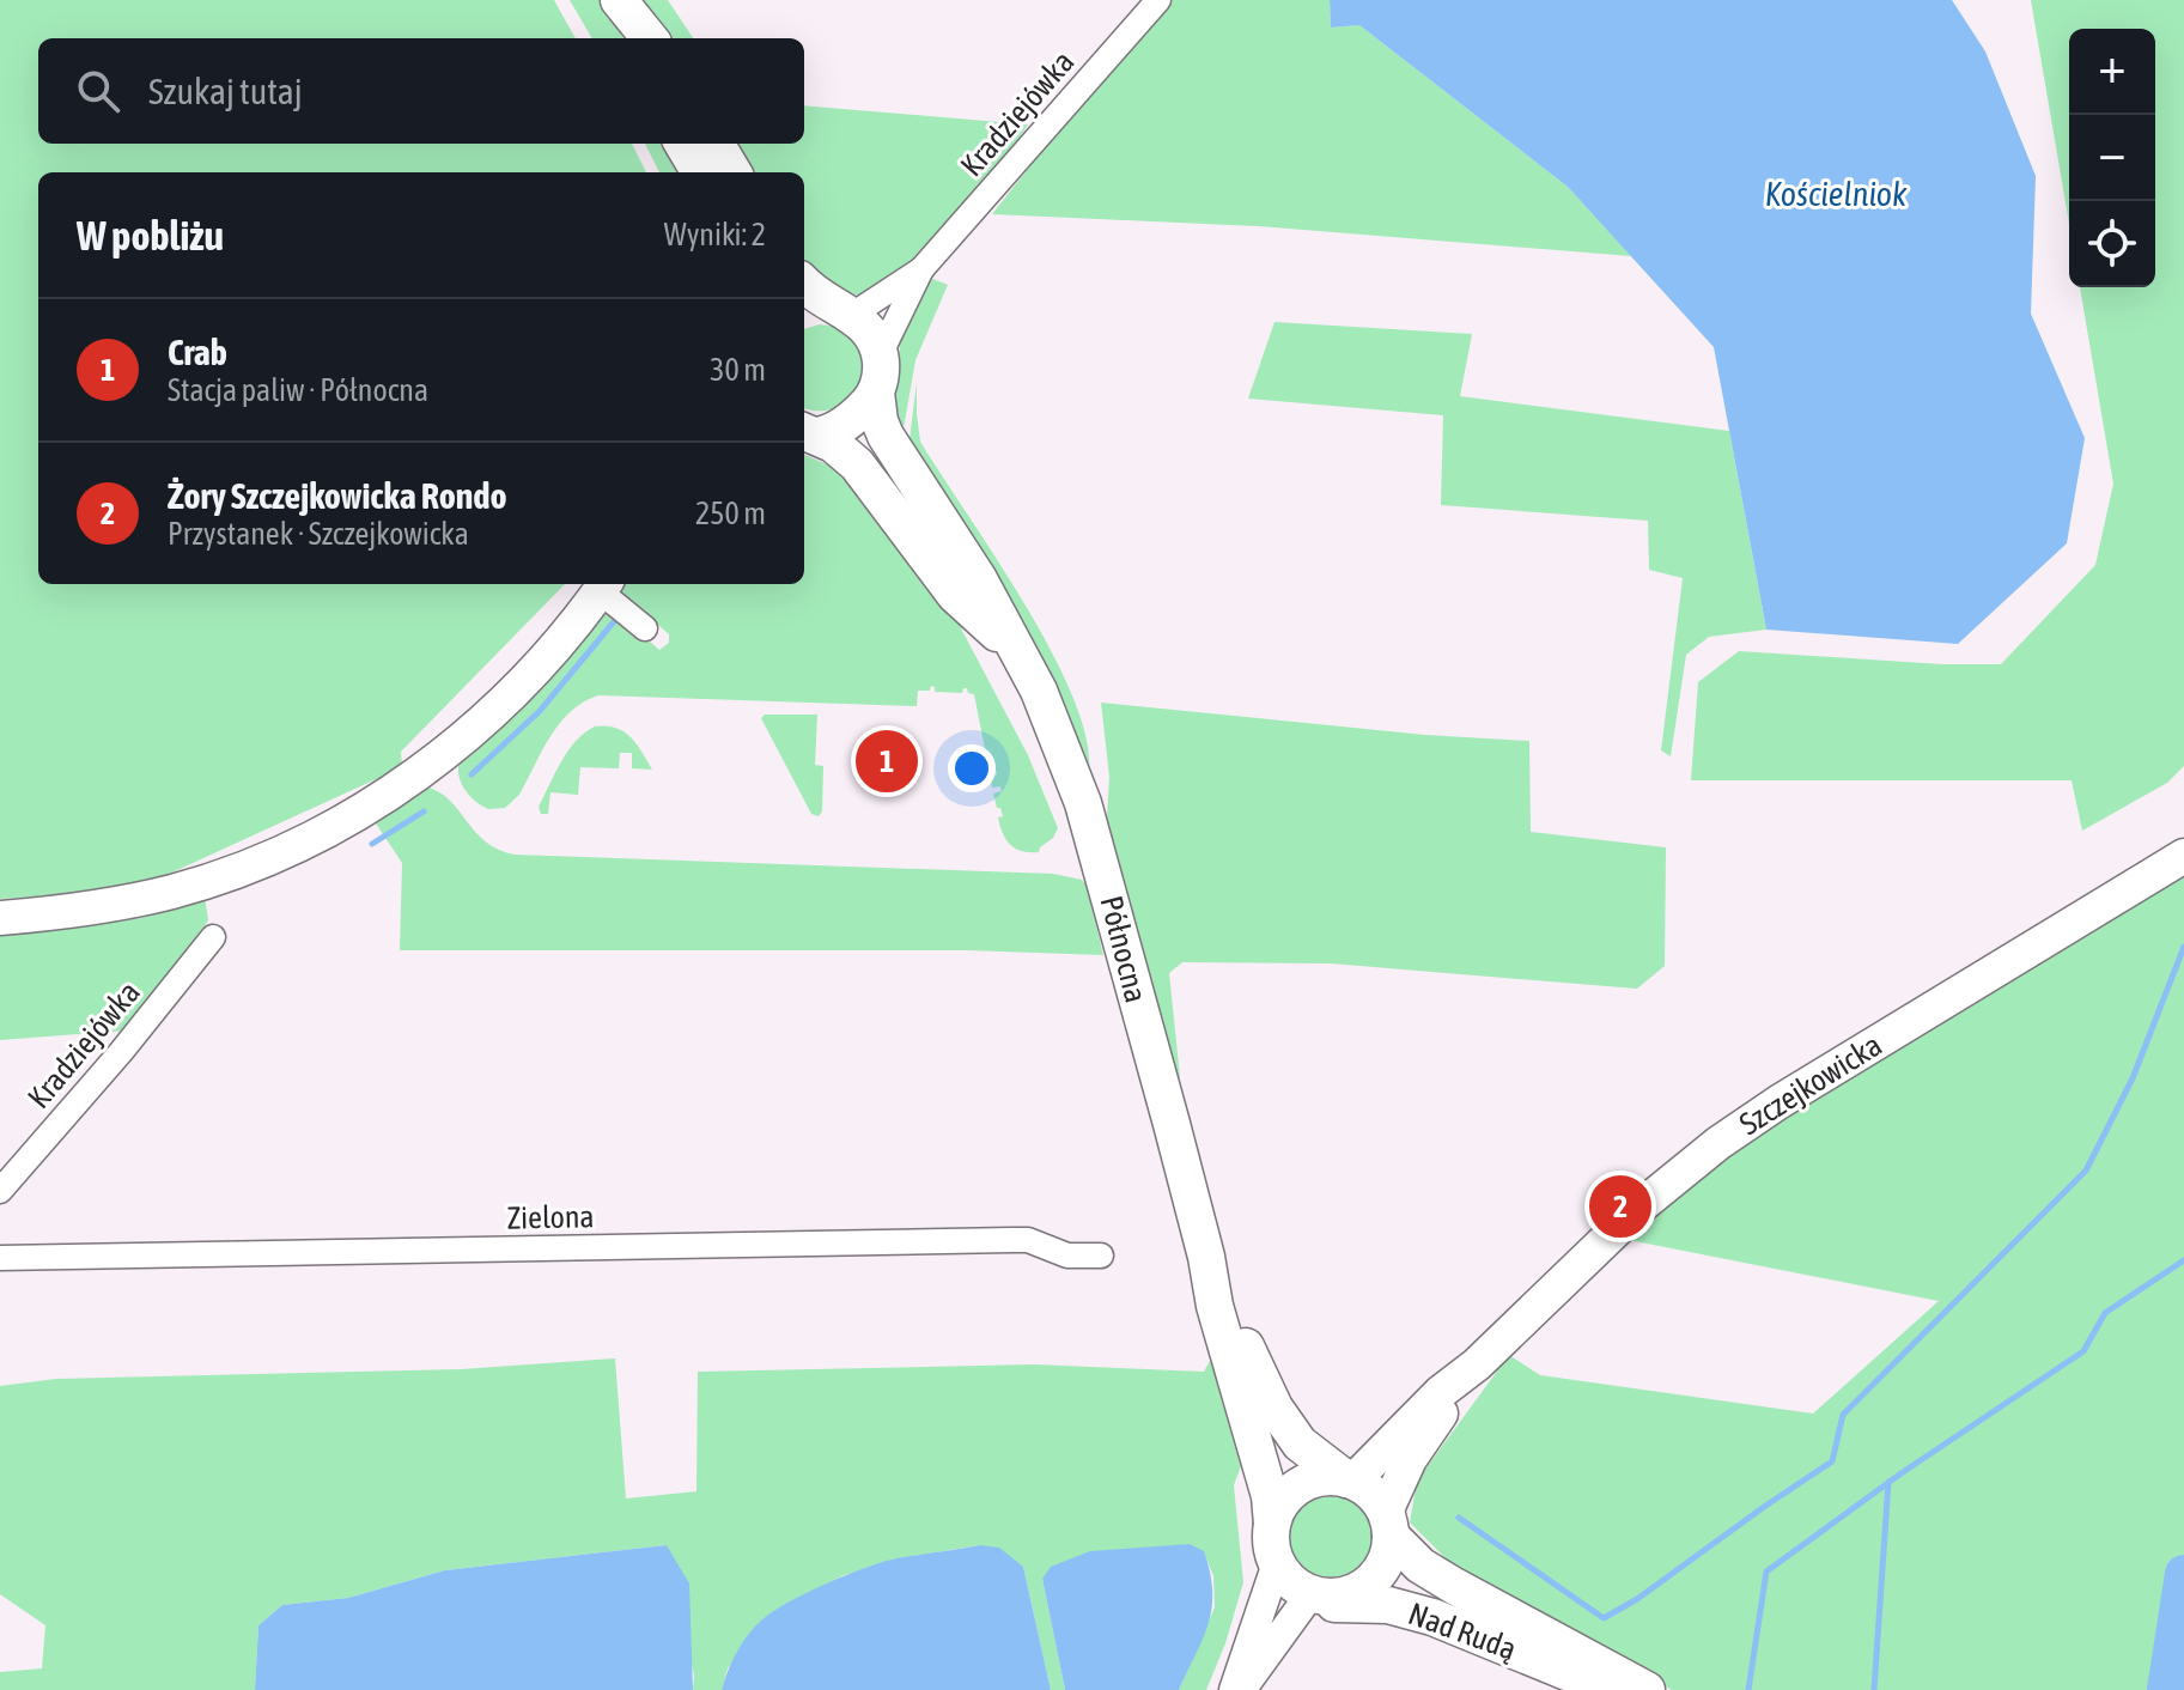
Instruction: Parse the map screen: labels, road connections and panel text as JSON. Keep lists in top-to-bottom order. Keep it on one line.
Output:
{"streets":{"main road":["Północna","Szczejkowicka","Nad Rudą"],"street":["Kradziejówka","Zielona"]},"crossings":[["Kradziejówka","Północna"],["Północna","Szczejkowicka"],["Północna","Nad Rudą"],["Szczejkowicka","Nad Rudą"]],"water":["Kościelniok"],"page":{"map_buttons":["+","−"],"search":"Szukaj tutaj","heading":["W pobliżu","Wyniki: 2"],"list":[{"mark":"1","name":"Crab","note":"Stacja paliw · Północna","value":"30 m"},{"mark":"2","name":"Żory Szczejkowicka Rondo","note":"Przystanek · Szczejkowicka","value":"250 m"}],"pins":["1","2"]}}
